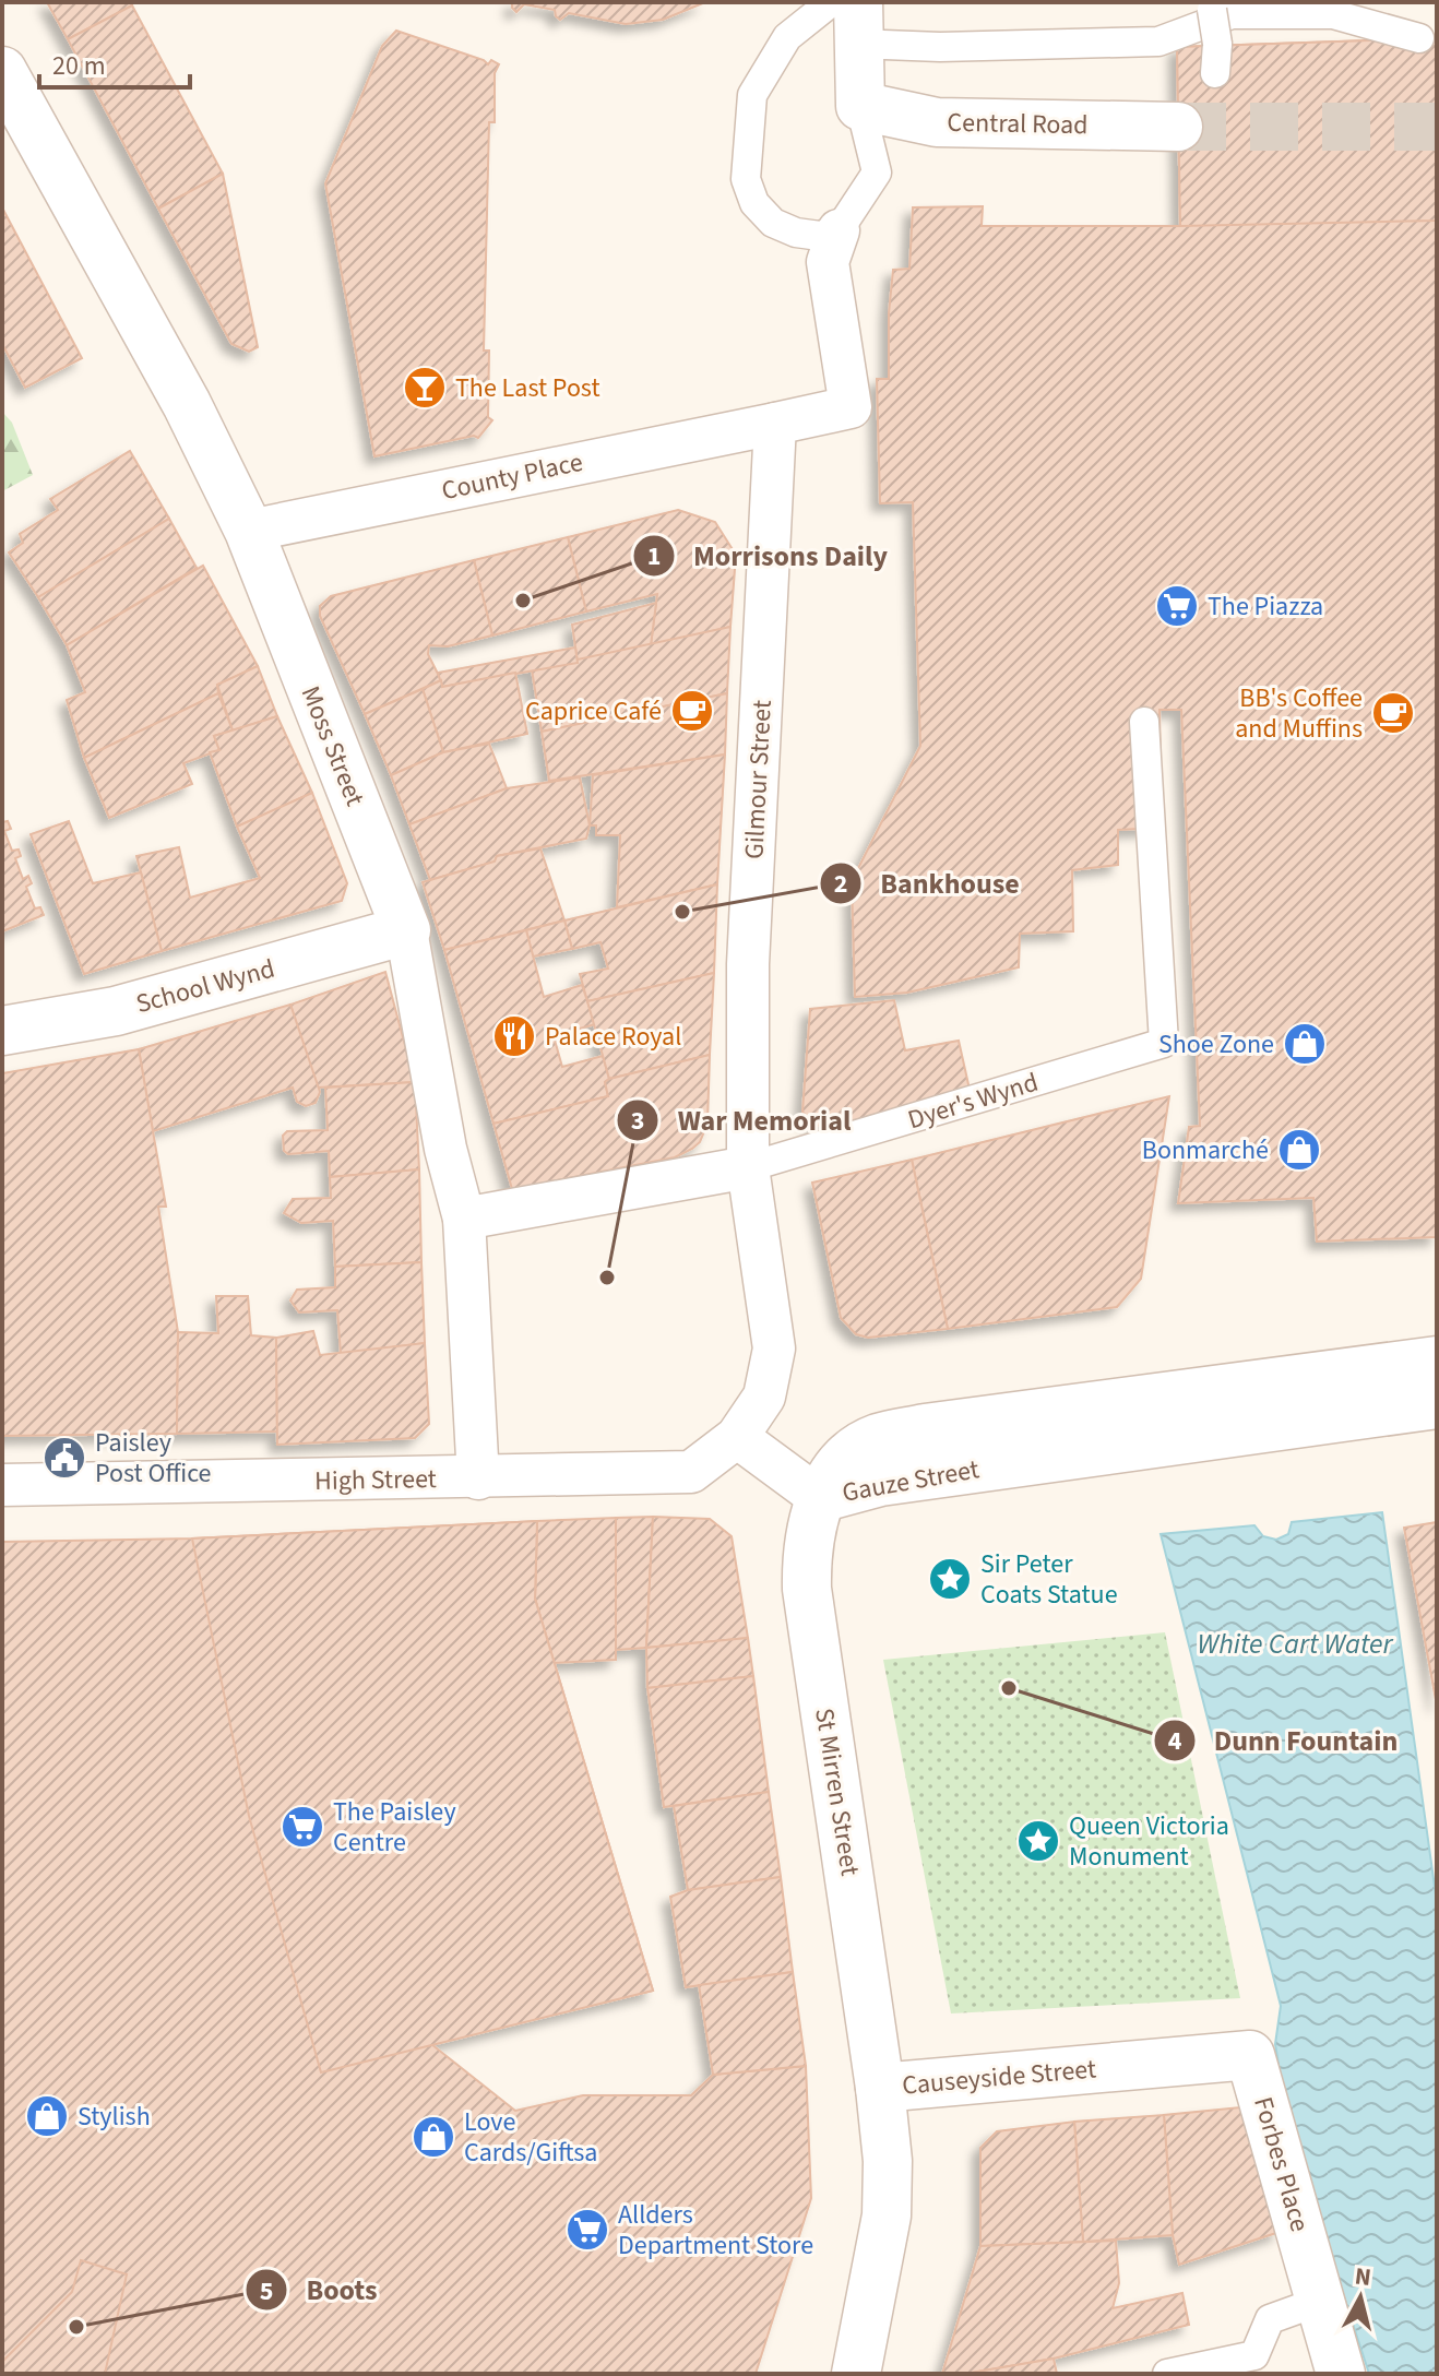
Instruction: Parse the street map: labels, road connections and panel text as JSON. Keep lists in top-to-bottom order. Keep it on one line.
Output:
{"streets":{"street":["Central Road","County Place","Moss Street","Gilmour Street","School Wynd","Dyer's Wynd","High Street","Gauze Street","St Mirren Street","Causeyside Street","Forbes Place"]},"crossings":[["County Place","Moss Street"],["County Place","Gilmour Street"],["Moss Street","School Wynd"],["Moss Street","Dyer's Wynd"],["Moss Street","High Street"],["Gilmour Street","Dyer's Wynd"],["Gilmour Street","High Street"],["Gauze Street","St Mirren Street"],["St Mirren Street","Causeyside Street"],["Causeyside Street","Forbes Place"]],"water":["White Cart Water"],"places":{"bar":["The Last Post"],"other":["Morrisons Daily","Bankhouse","War Memorial","Dunn Fountain","Boots"],"supermarket":["The Piazza","The Paisley Centre","Allders Department Store"],"cafe":["Caprice Café","BB's Coffee and Muffins"],"restaurant":["Palace Royal"],"shop":["Shoe Zone","Bonmarché","Stylish","Love Cards/Giftsa"],"public building":["Paisley Post Office"],"place":["Sir Peter Coats Statue","Queen Victoria Monument"]},"scale_bar":"20 m","north":"top"}
